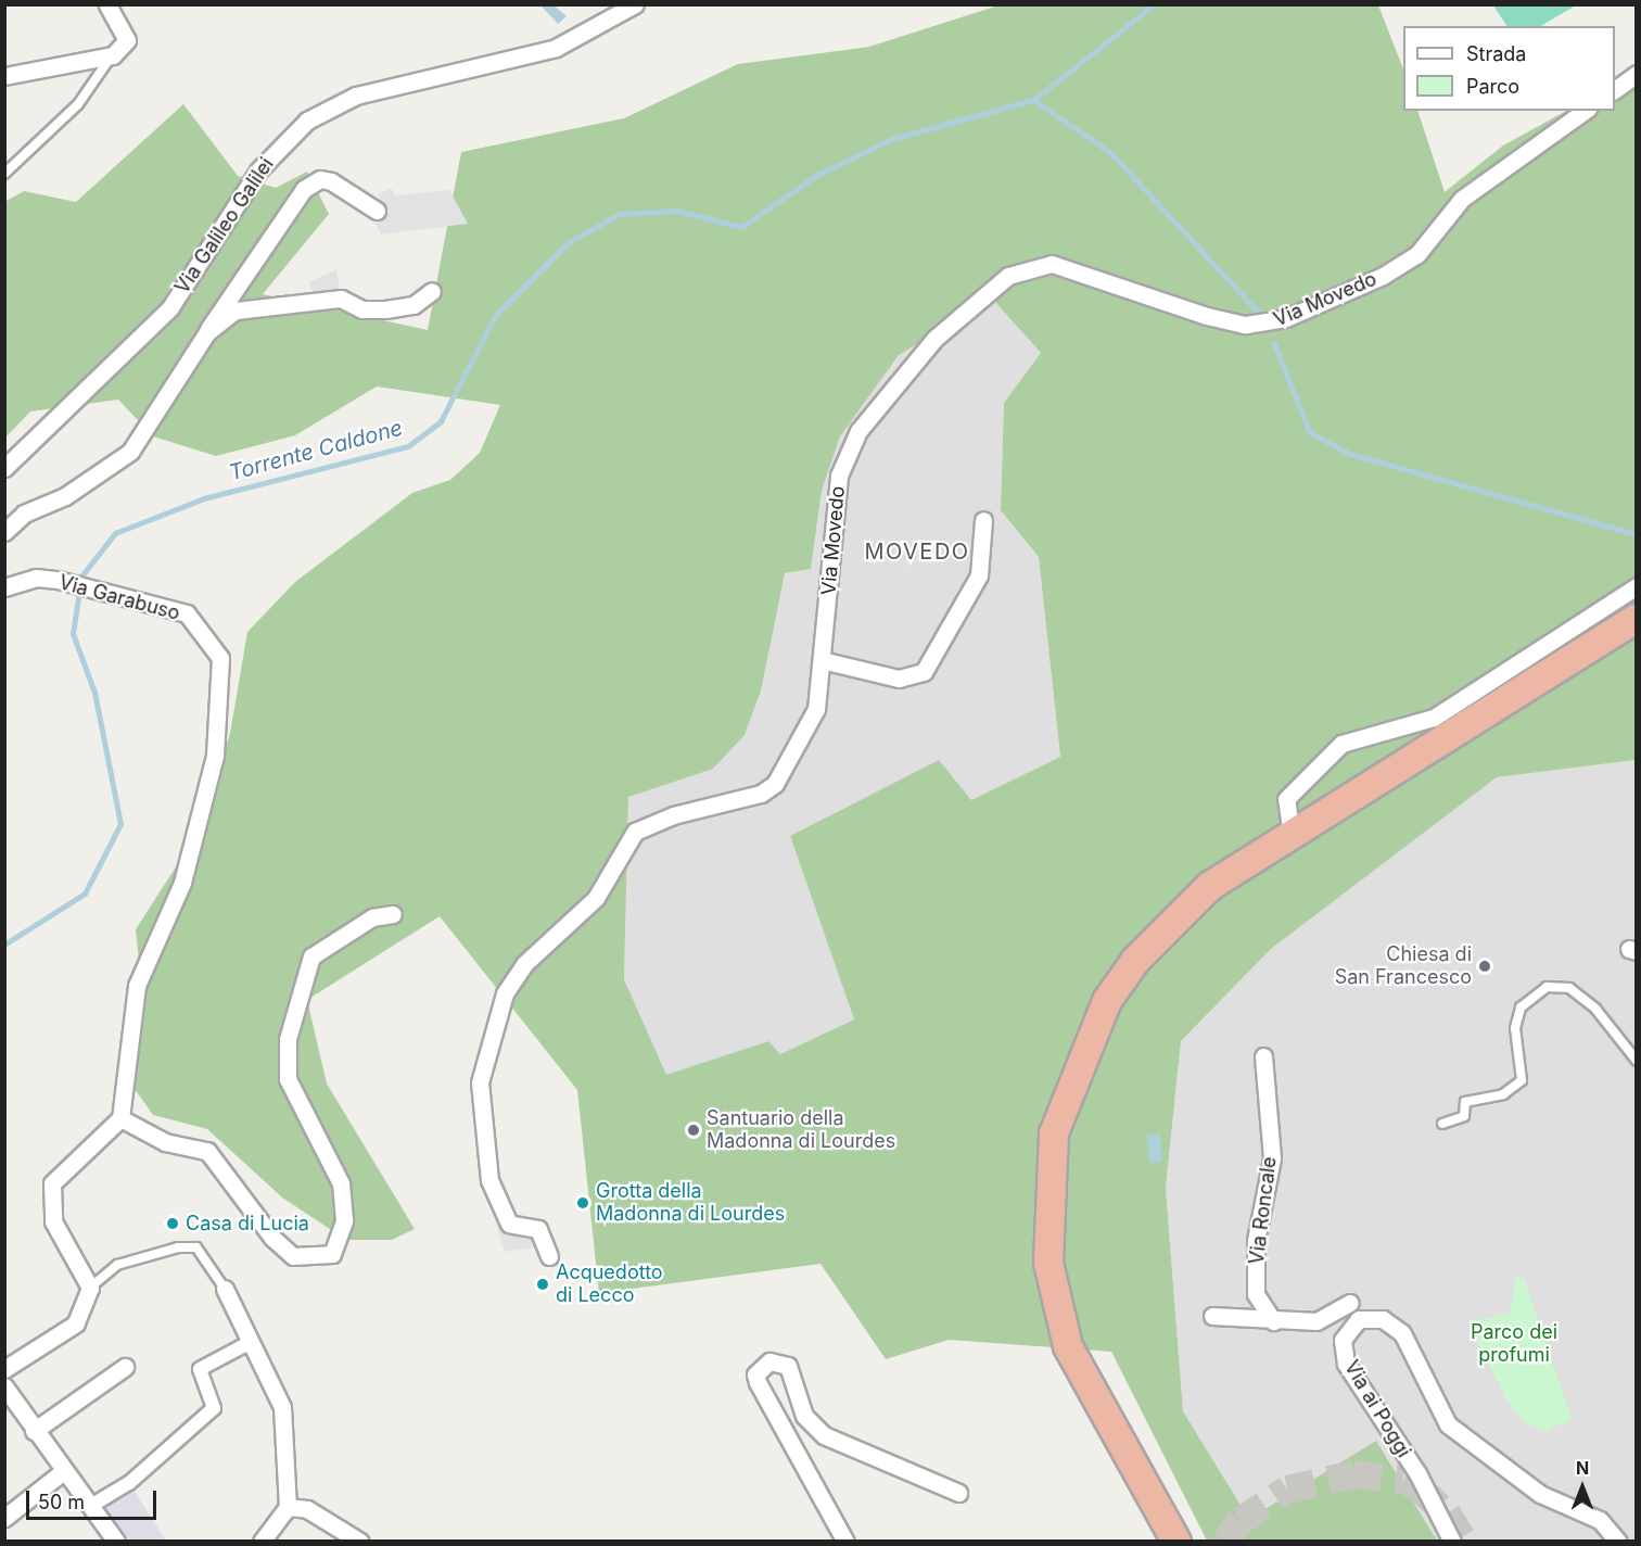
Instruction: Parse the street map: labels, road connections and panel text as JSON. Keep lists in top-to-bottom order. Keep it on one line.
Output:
{"streets":{"street":["Via Galileo Galilei","Via Movedo","Via Garabuso","Via Roncale","Via ai Poggi"]},"districts":["MOVEDO"],"water":["Torrente Caldone"],"parks":["Parco dei profumi"],"places":["Chiesa di San Francesco","Santuario della Madonna di Lourdes","Grotta della Madonna di Lourdes","Casa di Lucia","Acquedotto di Lecco"],"legend":["Strada","Parco"],"scale_bar":"50 m","north":"top"}
